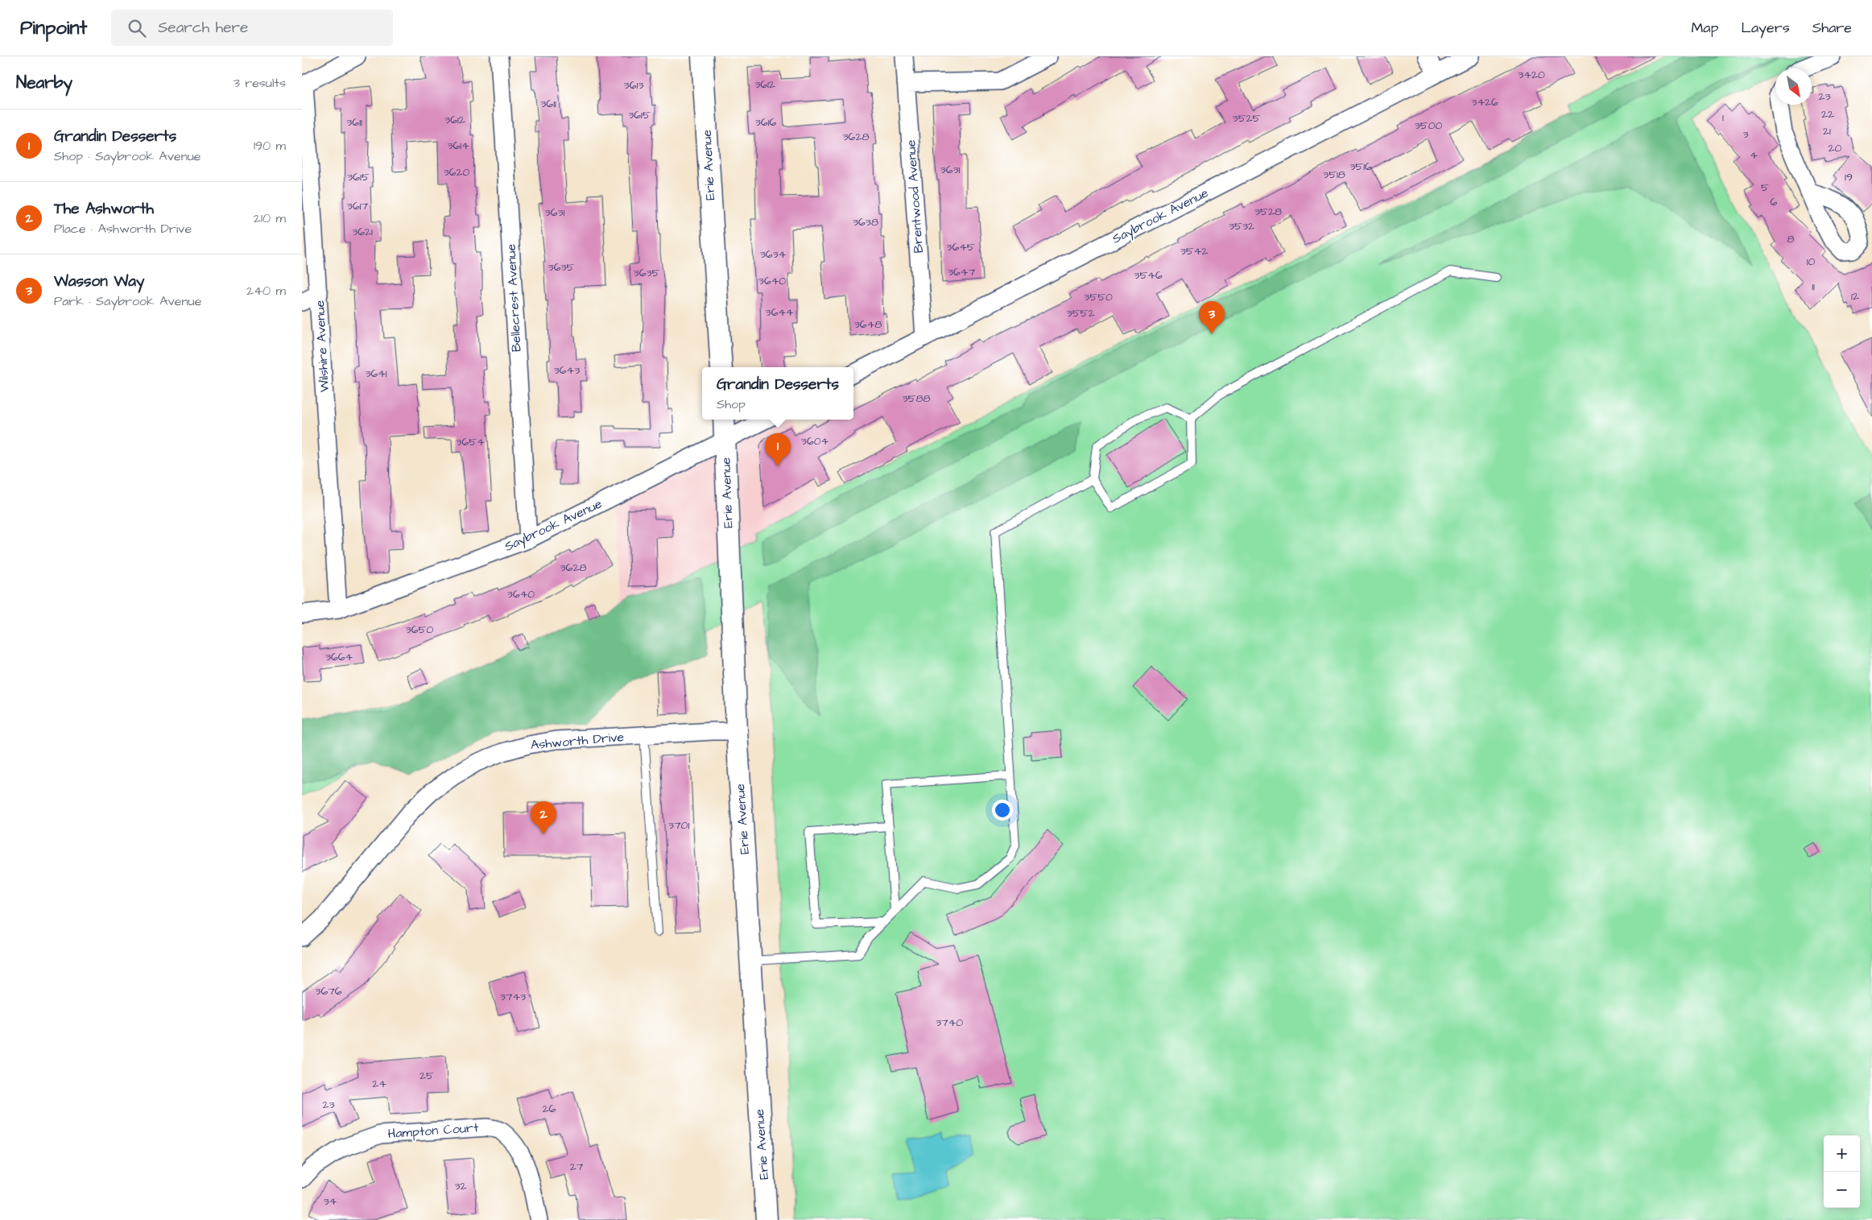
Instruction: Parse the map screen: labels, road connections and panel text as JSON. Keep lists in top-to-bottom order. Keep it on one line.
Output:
{"streets":{"street":["Erie Avenue","Brentwood Avenue","Saybrook Avenue","Bellecrest Avenue","Wilshire Avenue","Ashworth Drive","Hampton Court"]},"crossings":[["Erie Avenue","Saybrook Avenue"],["Erie Avenue","Ashworth Drive"],["Brentwood Avenue","Saybrook Avenue"],["Saybrook Avenue","Bellecrest Avenue"],["Saybrook Avenue","Wilshire Avenue"]],"house_numbers":["3420","3612","3613","23","3426","3611","22","3615","1","3525","3612","3611","3616","3500","21","3","3628","3614","20","4","3516","3631","3620","3518","3615","19","5","6","3617","3528","3631","3638","3532","3621","8","3645","3542","3634","10","3635","3647","3635","3546","3640","11","12","3550","3644","3552","3648","3643","3641","3588","3604","3654","3628","3640","3650","3664","3701","3676","3743","3740","25","24","23","26","27","32","34"],"north":"bottom right","page":{"header":"Pinpoint","search":"Search here","nav":["Map","Layers","Share"],"heading":["Nearby","3 results"],"list":[{"mark":"1","name":"Grandin Desserts","note":"Shop · Saybrook Avenue","value":"190 m"},{"mark":"2","name":"The Ashworth","note":"Place · Ashworth Drive","value":"210 m"},{"mark":"3","name":"Wasson Way","note":"Park · Saybrook Avenue","value":"240 m"}],"pins":["3","1","2"],"popup":["Grandin Desserts","Shop"],"map_buttons":["+","−"]}}
